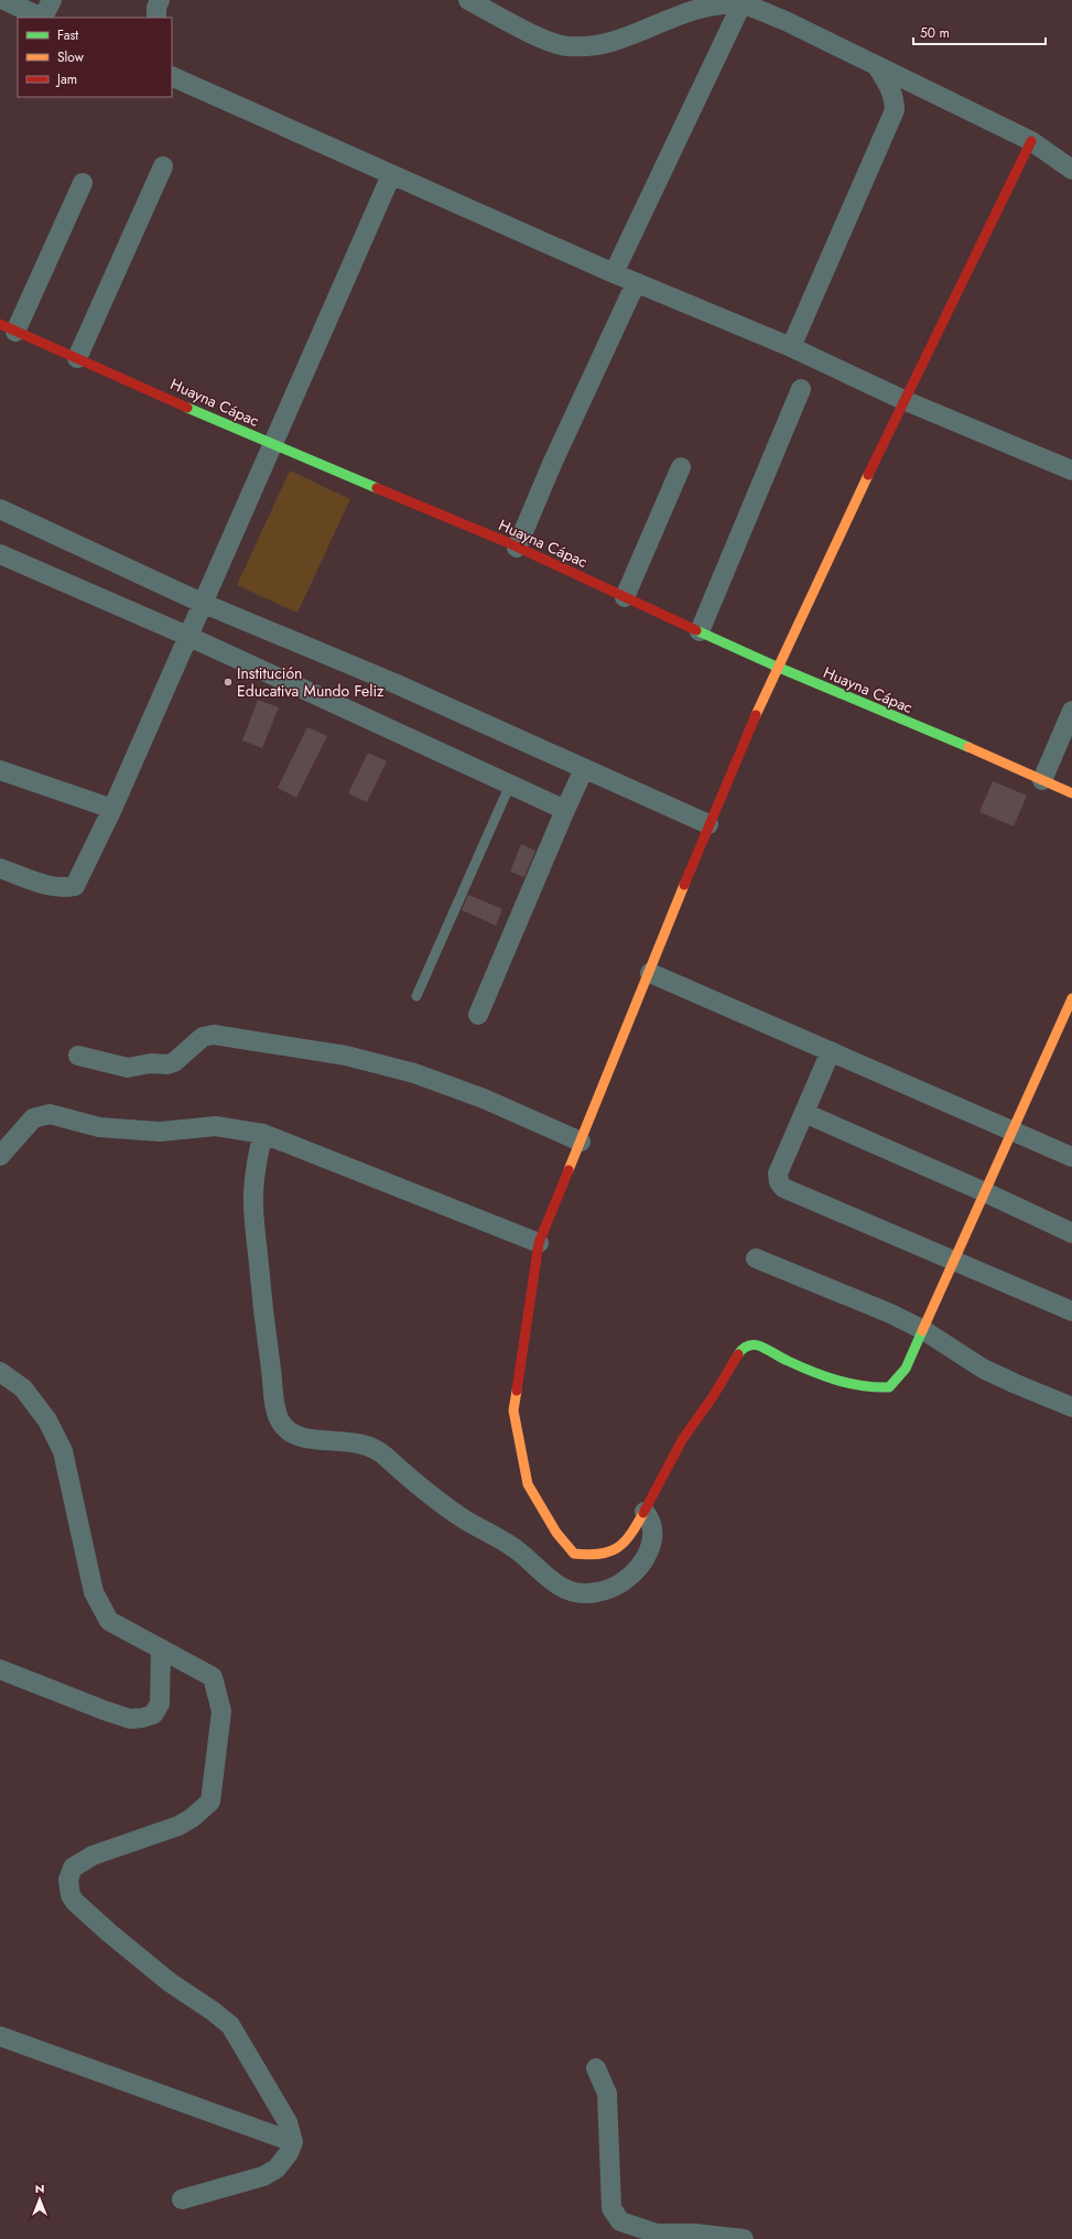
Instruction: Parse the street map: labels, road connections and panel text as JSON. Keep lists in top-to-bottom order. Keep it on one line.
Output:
{"streets":{"street":["Huayna Cápac"]},"places":["Institución Educativa Mundo Feliz"],"legend":["Fast","Slow","Jam"],"scale_bar":"50 m","north":"top"}
